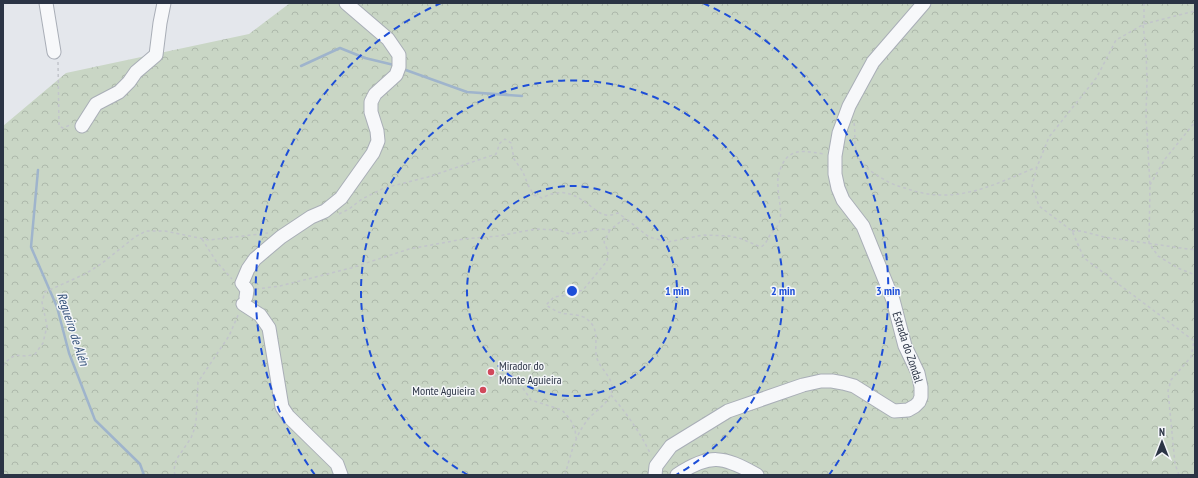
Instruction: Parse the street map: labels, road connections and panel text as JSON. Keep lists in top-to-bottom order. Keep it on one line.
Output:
{"streets":{"street":["Estrada do Zondal"]},"water":["Regueiro de Alén"],"places":["Mirador do Monte Aguieira","Monte Aguieira"],"north":"top","rings":["1 min","2 min","3 min"]}
